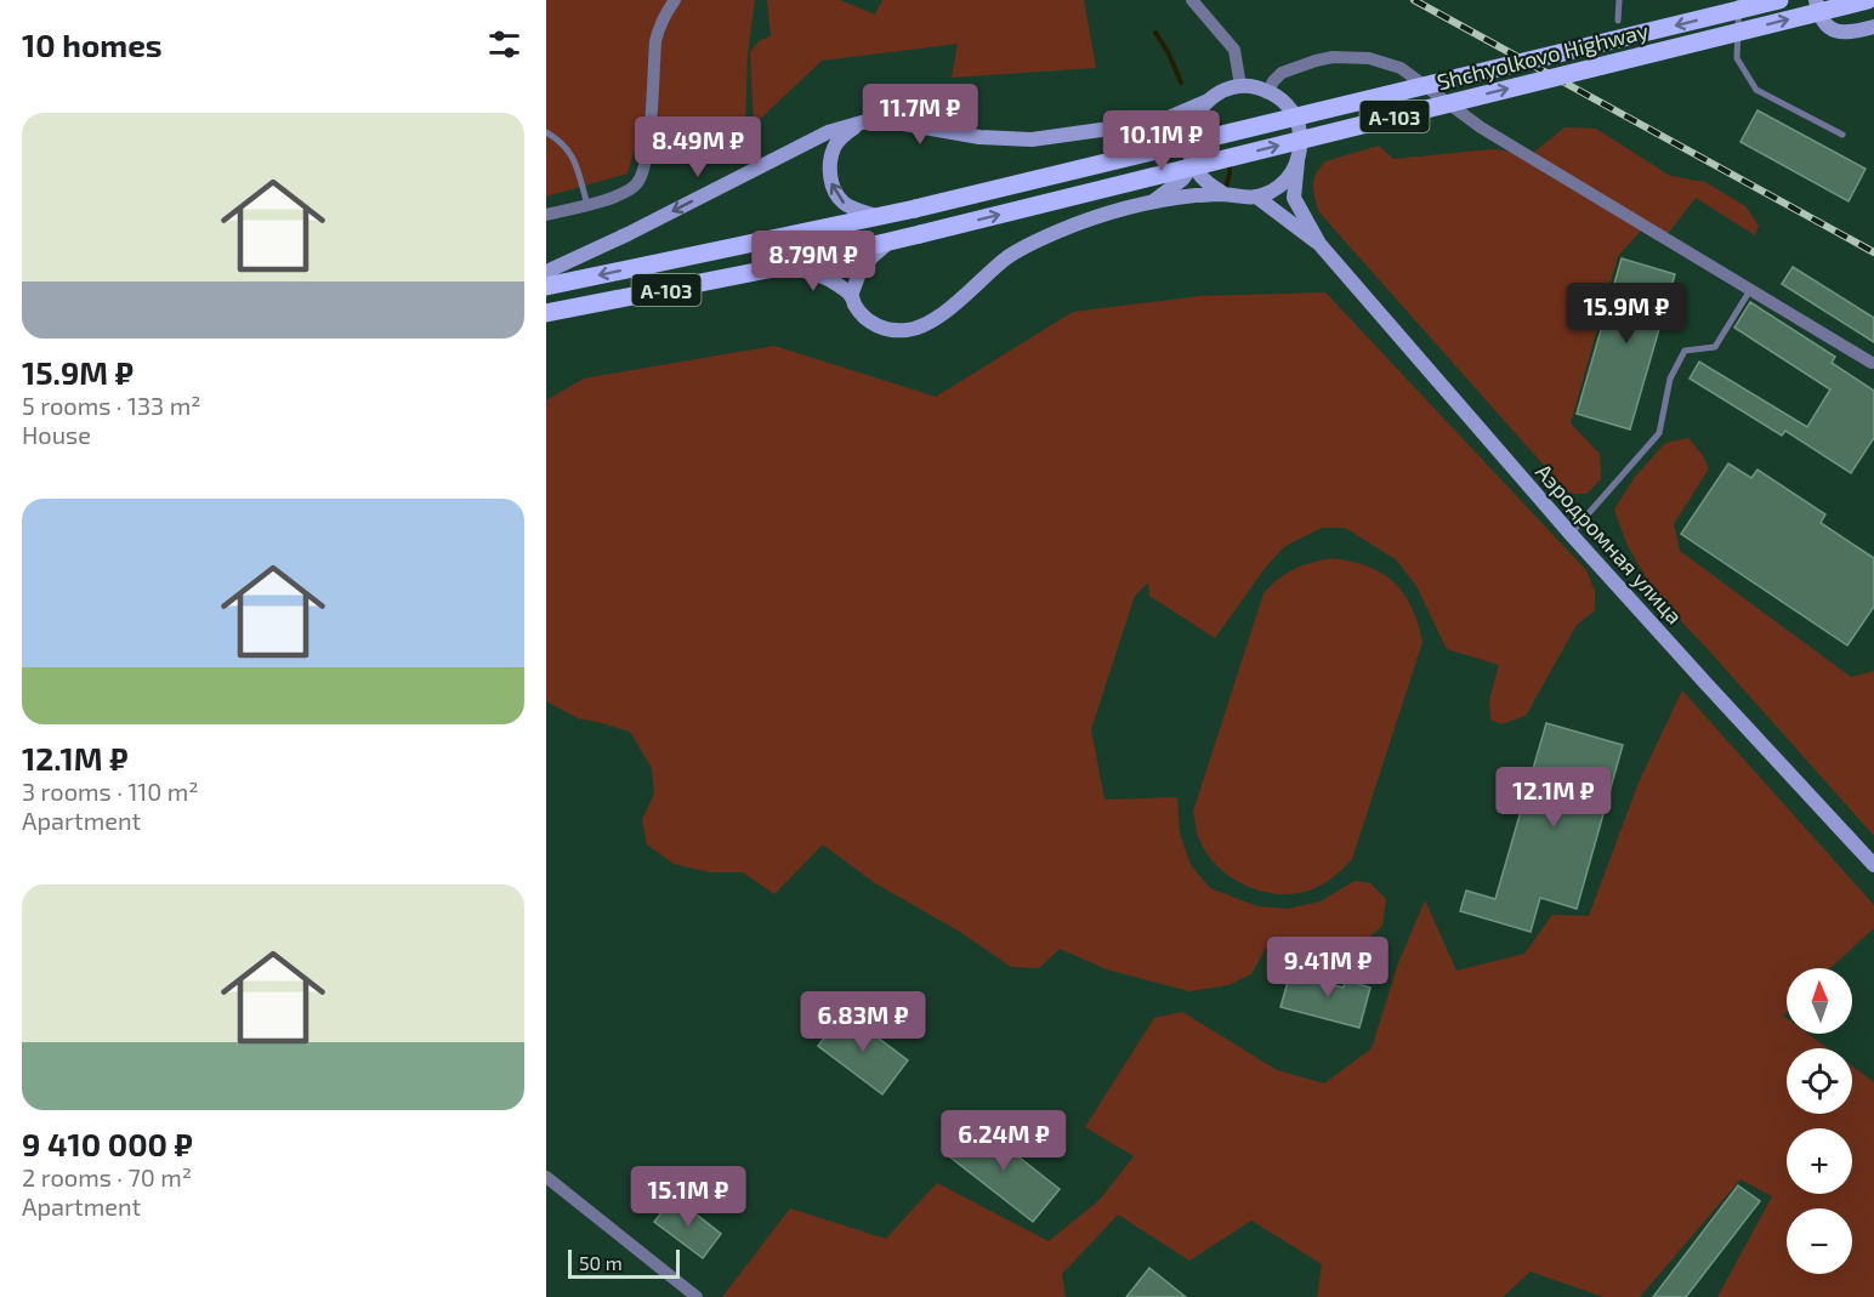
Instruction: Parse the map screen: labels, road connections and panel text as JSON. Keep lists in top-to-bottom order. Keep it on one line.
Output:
{"streets":{"main road":["Shchyolkovo Highway","А-103"],"street":["Аэродромная улица"]},"scale_bar":"50 m","north":"top","page":{"heading":"10 homes","price":["11.7M ₽","10.1M ₽","8.49M ₽","8.79M ₽","15.9M ₽","12.1M ₽","9.41M ₽","6.83M ₽","6.24M ₽","15.1M ₽"],"list":[{"name":"15.9M ₽","note":"5 rooms · 133 m² · House"},{"name":"12.1M ₽","note":"3 rooms · 110 m² · Apartment"},{"name":"9 410 000 ₽","note":"2 rooms · 70 m² · Apartment"}],"map_buttons":["+","−"],"scale":"50 m"}}
